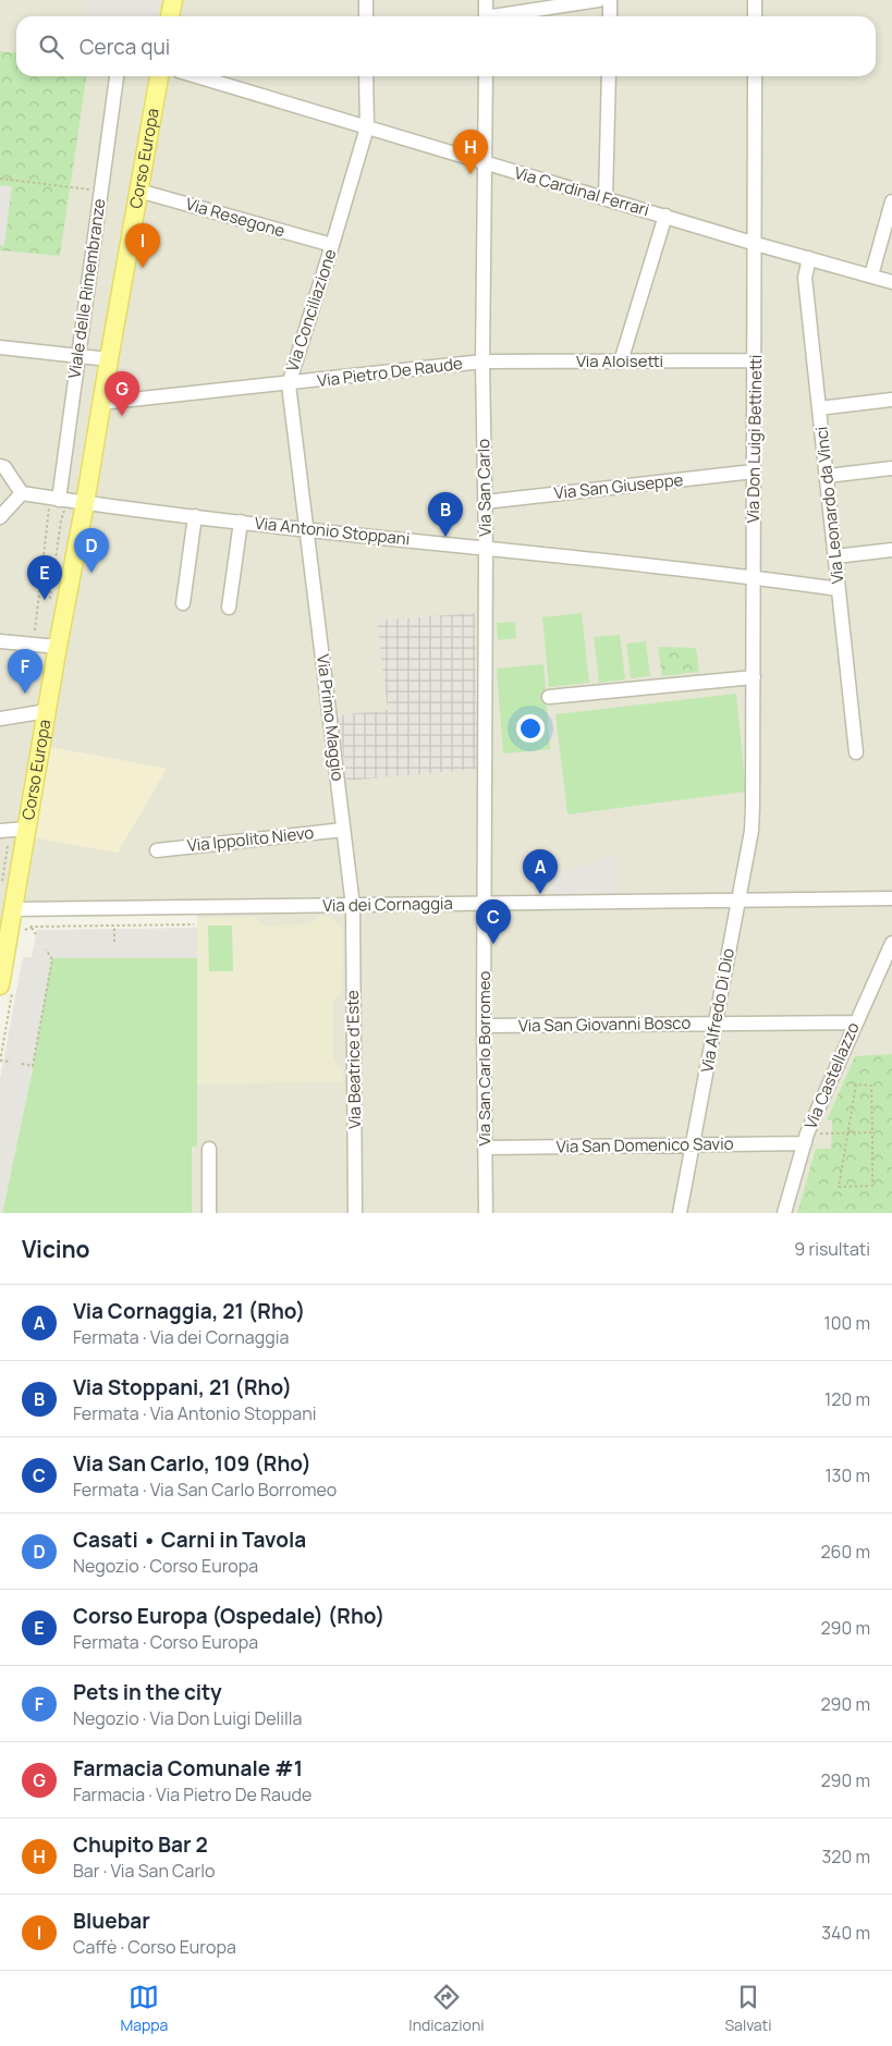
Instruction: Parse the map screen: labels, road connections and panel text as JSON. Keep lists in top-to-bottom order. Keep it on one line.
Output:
{"streets":{"main road":["Corso Europa"],"street":["Via Cardinal Ferrari","Via Resegone","Viale delle Rimembranze","Via Conciliazione","Via Aloisetti","Via Pietro De Raude","Via Don Luigi Bettinetti","Via San Giuseppe","Via San Carlo","Via Leonardo da Vinci","Via Antonio Stoppani","Via Primo Maggio","Via Ippolito Nievo","Via dei Cornaggia","Via Alfredo Di Dio","Via San Giovanni Bosco","Via San Carlo Borromeo","Via Beatrice d'Este","Via Castellazzo","Via San Domenico Savio"]},"crossings":[["Corso Europa","Via Resegone"],["Corso Europa","Via Pietro De Raude"],["Corso Europa","Via Antonio Stoppani"],["Corso Europa","Via dei Cornaggia"],["Via Cardinal Ferrari","Via Conciliazione"],["Via Cardinal Ferrari","Via Don Luigi Bettinetti"],["Via Cardinal Ferrari","Via San Carlo"],["Via Cardinal Ferrari","Via Leonardo da Vinci"],["Via Resegone","Via Conciliazione"],["Viale delle Rimembranze","Via Antonio Stoppani"],["Via Conciliazione","Via Pietro De Raude"],["Via Conciliazione","Via Antonio Stoppani"],["Via Conciliazione","Via Primo Maggio"],["Via Aloisetti","Via Pietro De Raude"],["Via Aloisetti","Via Don Luigi Bettinetti"],["Via Aloisetti","Via San Carlo"],["Via Pietro De Raude","Via San Carlo"],["Via Don Luigi Bettinetti","Via San Giuseppe"],["Via Don Luigi Bettinetti","Via Antonio Stoppani"],["Via Don Luigi Bettinetti","Via Alfredo Di Dio"],["Via San Giuseppe","Via San Carlo"],["Via San Carlo","Via Antonio Stoppani"],["Via San Carlo","Via dei Cornaggia"],["Via San Carlo","Via San Carlo Borromeo"],["Via Leonardo da Vinci","Via Antonio Stoppani"],["Via Antonio Stoppani","Via Primo Maggio"],["Via Primo Maggio","Via Ippolito Nievo"],["Via Primo Maggio","Via dei Cornaggia"],["Via Primo Maggio","Via Beatrice d'Este"],["Via dei Cornaggia","Via Alfredo Di Dio"],["Via dei Cornaggia","Via San Carlo Borromeo"],["Via dei Cornaggia","Via Beatrice d'Este"],["Via Alfredo Di Dio","Via San Giovanni Bosco"],["Via Alfredo Di Dio","Via San Domenico Savio"],["Via San Giovanni Bosco","Via San Carlo Borromeo"],["Via San Giovanni Bosco","Via Castellazzo"],["Via San Carlo Borromeo","Via San Domenico Savio"],["Via Castellazzo","Via San Domenico Savio"]],"page":{"search":"Cerca qui","pins":["H","I","G","B","D","E","F","A","C"],"heading":["Vicino","9 risultati"],"list":[{"mark":"A","name":"Via Cornaggia, 21 (Rho)","note":"Fermata · Via dei Cornaggia","value":"100 m"},{"mark":"B","name":"Via Stoppani, 21 (Rho)","note":"Fermata · Via Antonio Stoppani","value":"120 m"},{"mark":"C","name":"Via San Carlo, 109 (Rho)","note":"Fermata · Via San Carlo Borromeo","value":"130 m"},{"mark":"D","name":"Casati • Carni in Tavola","note":"Negozio · Corso Europa","value":"260 m"},{"mark":"E","name":"Corso Europa (Ospedale) (Rho)","note":"Fermata · Corso Europa","value":"290 m"},{"mark":"F","name":"Pets in the city","note":"Negozio · Via Don Luigi Delilla","value":"290 m"},{"mark":"G","name":"Farmacia Comunale #1","note":"Farmacia · Via Pietro De Raude","value":"290 m"},{"mark":"H","name":"Chupito Bar 2","note":"Bar · Via San Carlo","value":"320 m"},{"mark":"I","name":"Bluebar","note":"Caffè · Corso Europa","value":"340 m"}],"nav":["Mappa","Indicazioni","Salvati"]}}
